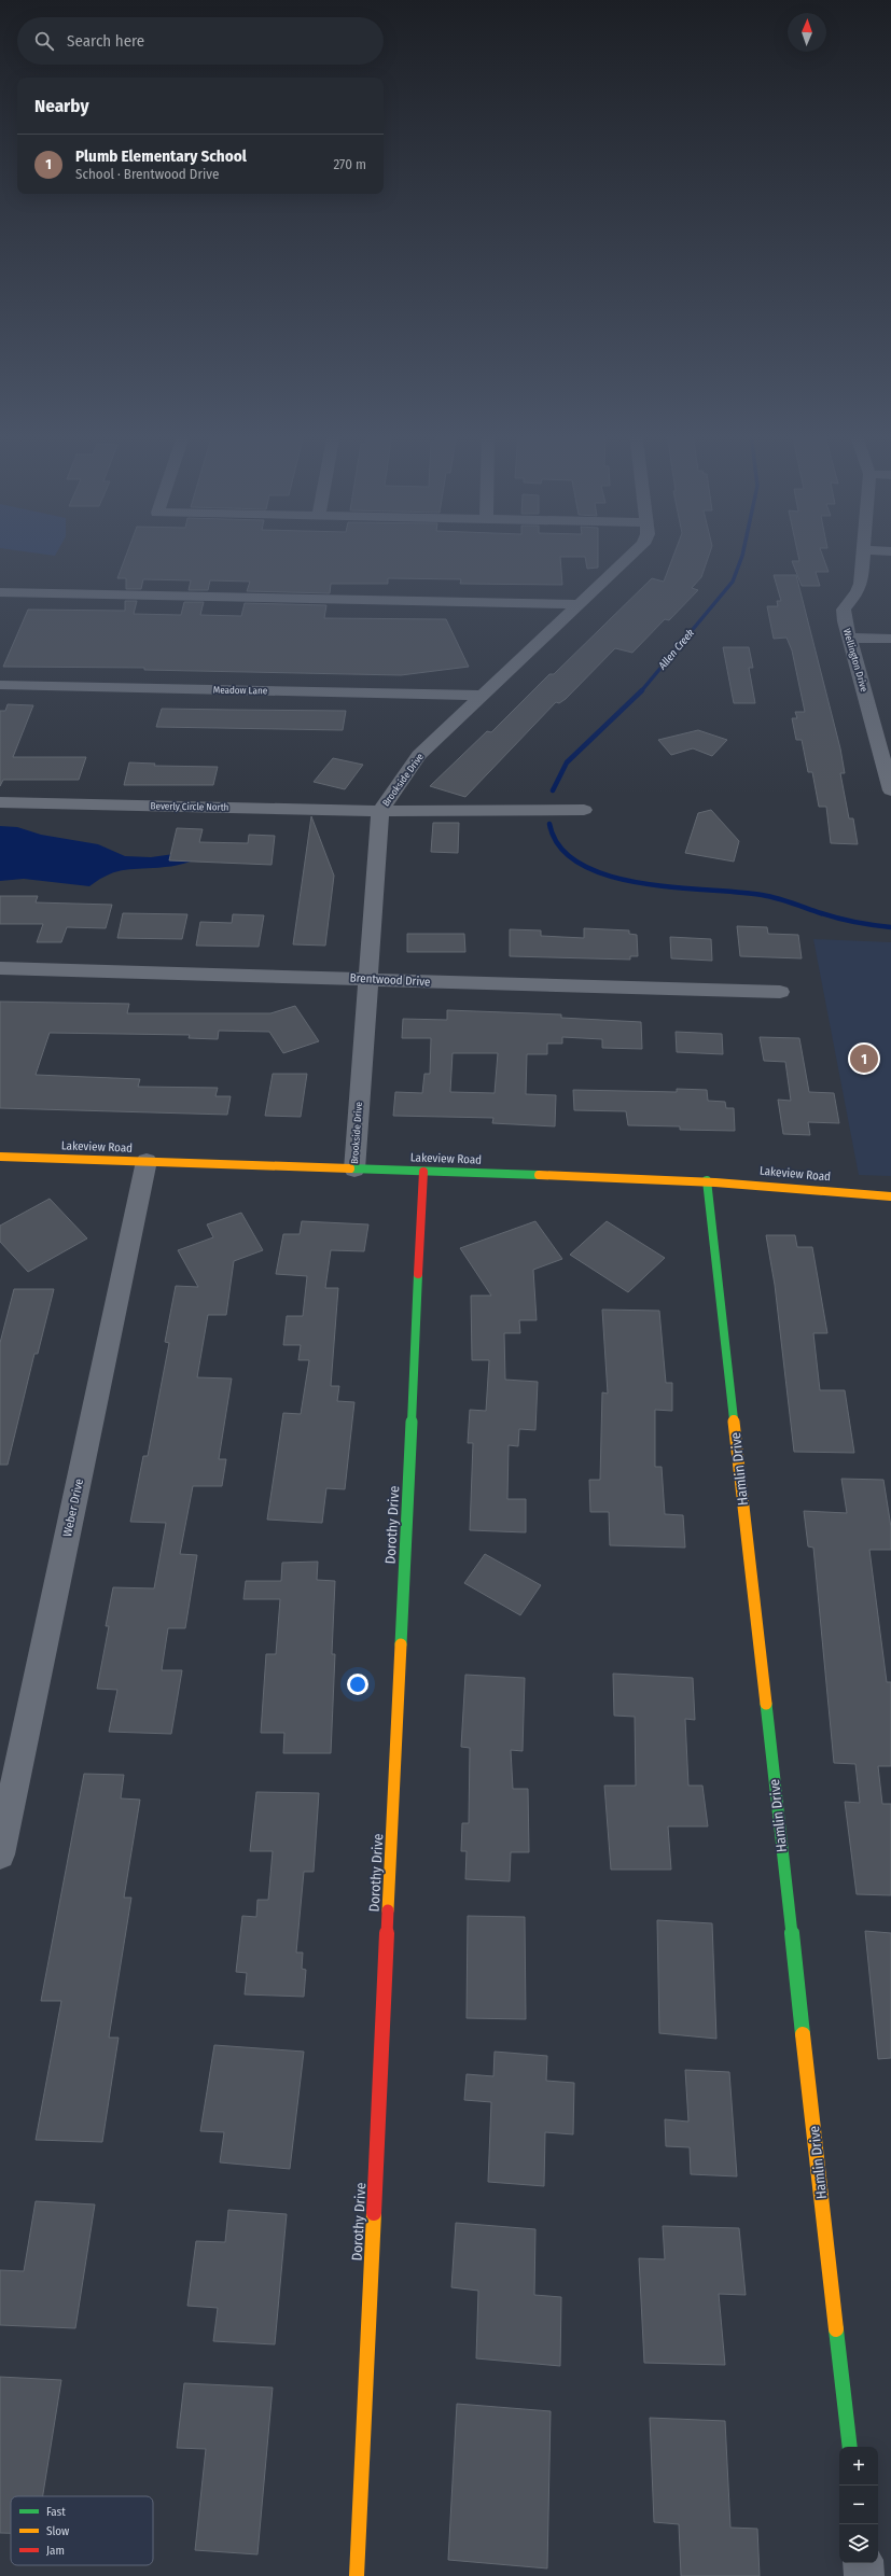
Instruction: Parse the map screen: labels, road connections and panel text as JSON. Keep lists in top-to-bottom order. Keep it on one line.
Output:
{"streets":{"street":["Wellington Drive","Meadow Lane","Brookside Drive","Beverly Circle North","Brentwood Drive","Lakeview Road","Hamlin Drive","Weber Drive","Dorothy Drive"]},"crossings":[["Meadow Lane","Brookside Drive"],["Brookside Drive","Beverly Circle North"],["Brookside Drive","Brentwood Drive"],["Brookside Drive","Lakeview Road"],["Lakeview Road","Hamlin Drive"],["Lakeview Road","Weber Drive"],["Lakeview Road","Dorothy Drive"]],"water":["Allen Creek"],"legend":["Fast","Slow","Jam"],"north":"top","page":{"search":"Search here","heading":"Nearby","list":[{"mark":"1","name":"Plumb Elementary School","note":"School · Brentwood Drive","value":"270 m"}],"pins":"1","map_buttons":["+","−"]}}
